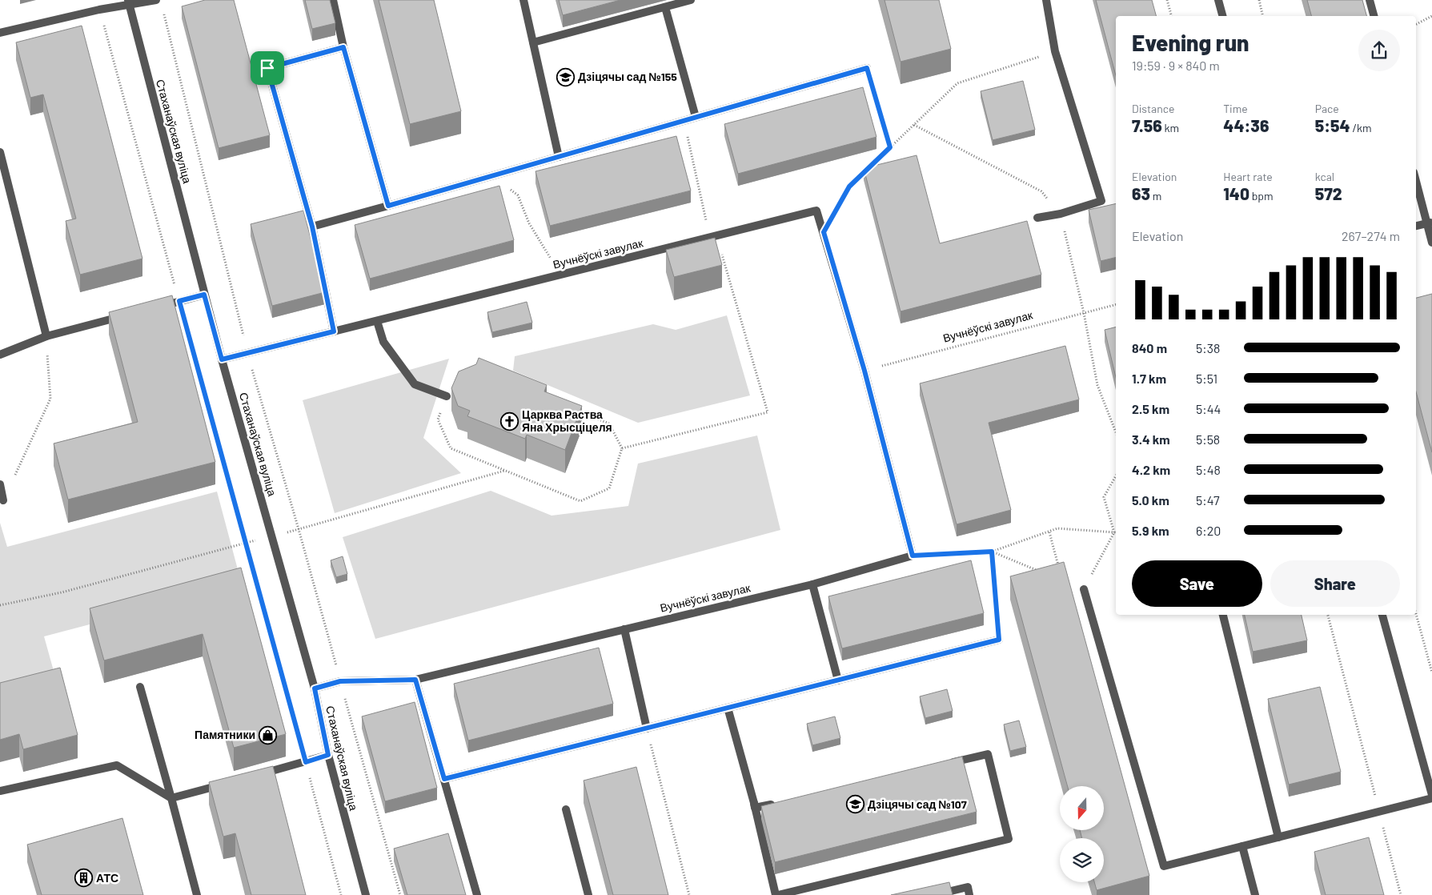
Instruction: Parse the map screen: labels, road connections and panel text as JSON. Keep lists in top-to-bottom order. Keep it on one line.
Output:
{"streets":{"street":["Стаханаўская вуліца","Вучнёўскі завулак"]},"crossings":[["Стаханаўская вуліца","Вучнёўскі завулак"]],"places":{"school or university":["Дзіцячы сад №155","Дзіцячы сад №107"],"church":["Царква Раства Яна Хрысціцеля"],"shop":["Памятники"],"building":["АТС"]},"north":"bottom","page":{"heading":["Evening run","19:59 · 9 × 840 m"],"stats":[["Distance","7.56 km"],["Time","44:36"],["Pace","5:54 /km"],["Elevation","63 m"],["Heart rate","140 bpm"],["kcal","572"]],"chart":["Elevation","267–274 m"],"list":[{"name":"840 m","note":"5:38"},{"name":"1.7 km","note":"5:51"},{"name":"2.5 km","note":"5:44"},{"name":"3.4 km","note":"5:58"},{"name":"4.2 km","note":"5:48"},{"name":"5.0 km","note":"5:47"},{"name":"5.9 km","note":"6:20"}],"buttons":["Save","Share"]}}
